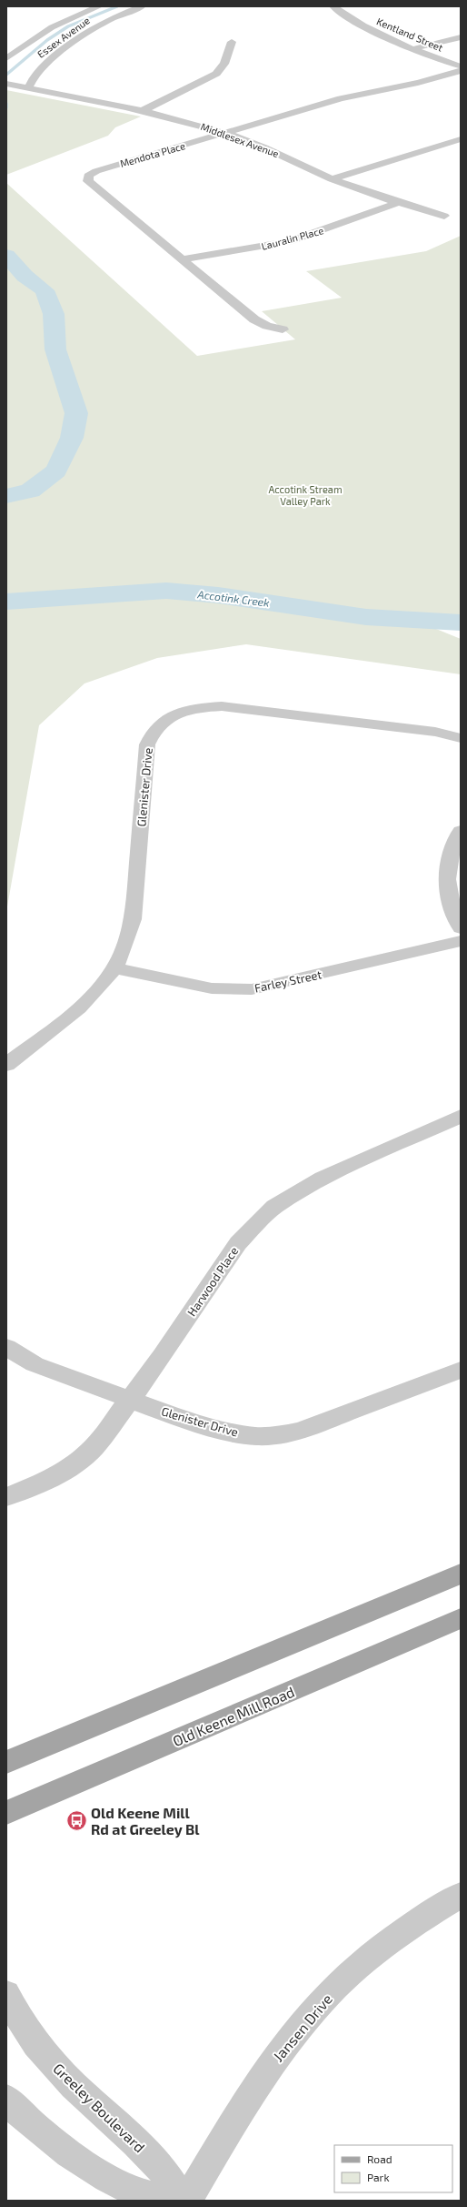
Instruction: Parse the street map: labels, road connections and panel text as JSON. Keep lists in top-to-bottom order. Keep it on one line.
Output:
{"streets":{"main road":["Old Keene Mill Road"],"street":["Kentland Street","Essex Avenue","Middlesex Avenue","Mendota Place","Lauralin Place","Glenister Drive","Farley Street","Harwood Place","Jansen Drive","Greeley Boulevard"]},"crossings":[["Essex Avenue","Middlesex Avenue"],["Middlesex Avenue","Mendota Place"],["Middlesex Avenue","Lauralin Place"],["Mendota Place","Lauralin Place"],["Glenister Drive","Farley Street"],["Glenister Drive","Harwood Place"]],"water":["Accotink Creek"],"parks":["Accotink Stream Valley Park"],"places":{"bus stop":["Old Keene Mill Rd at Greeley Bl"]},"legend":["Road","Park"]}
